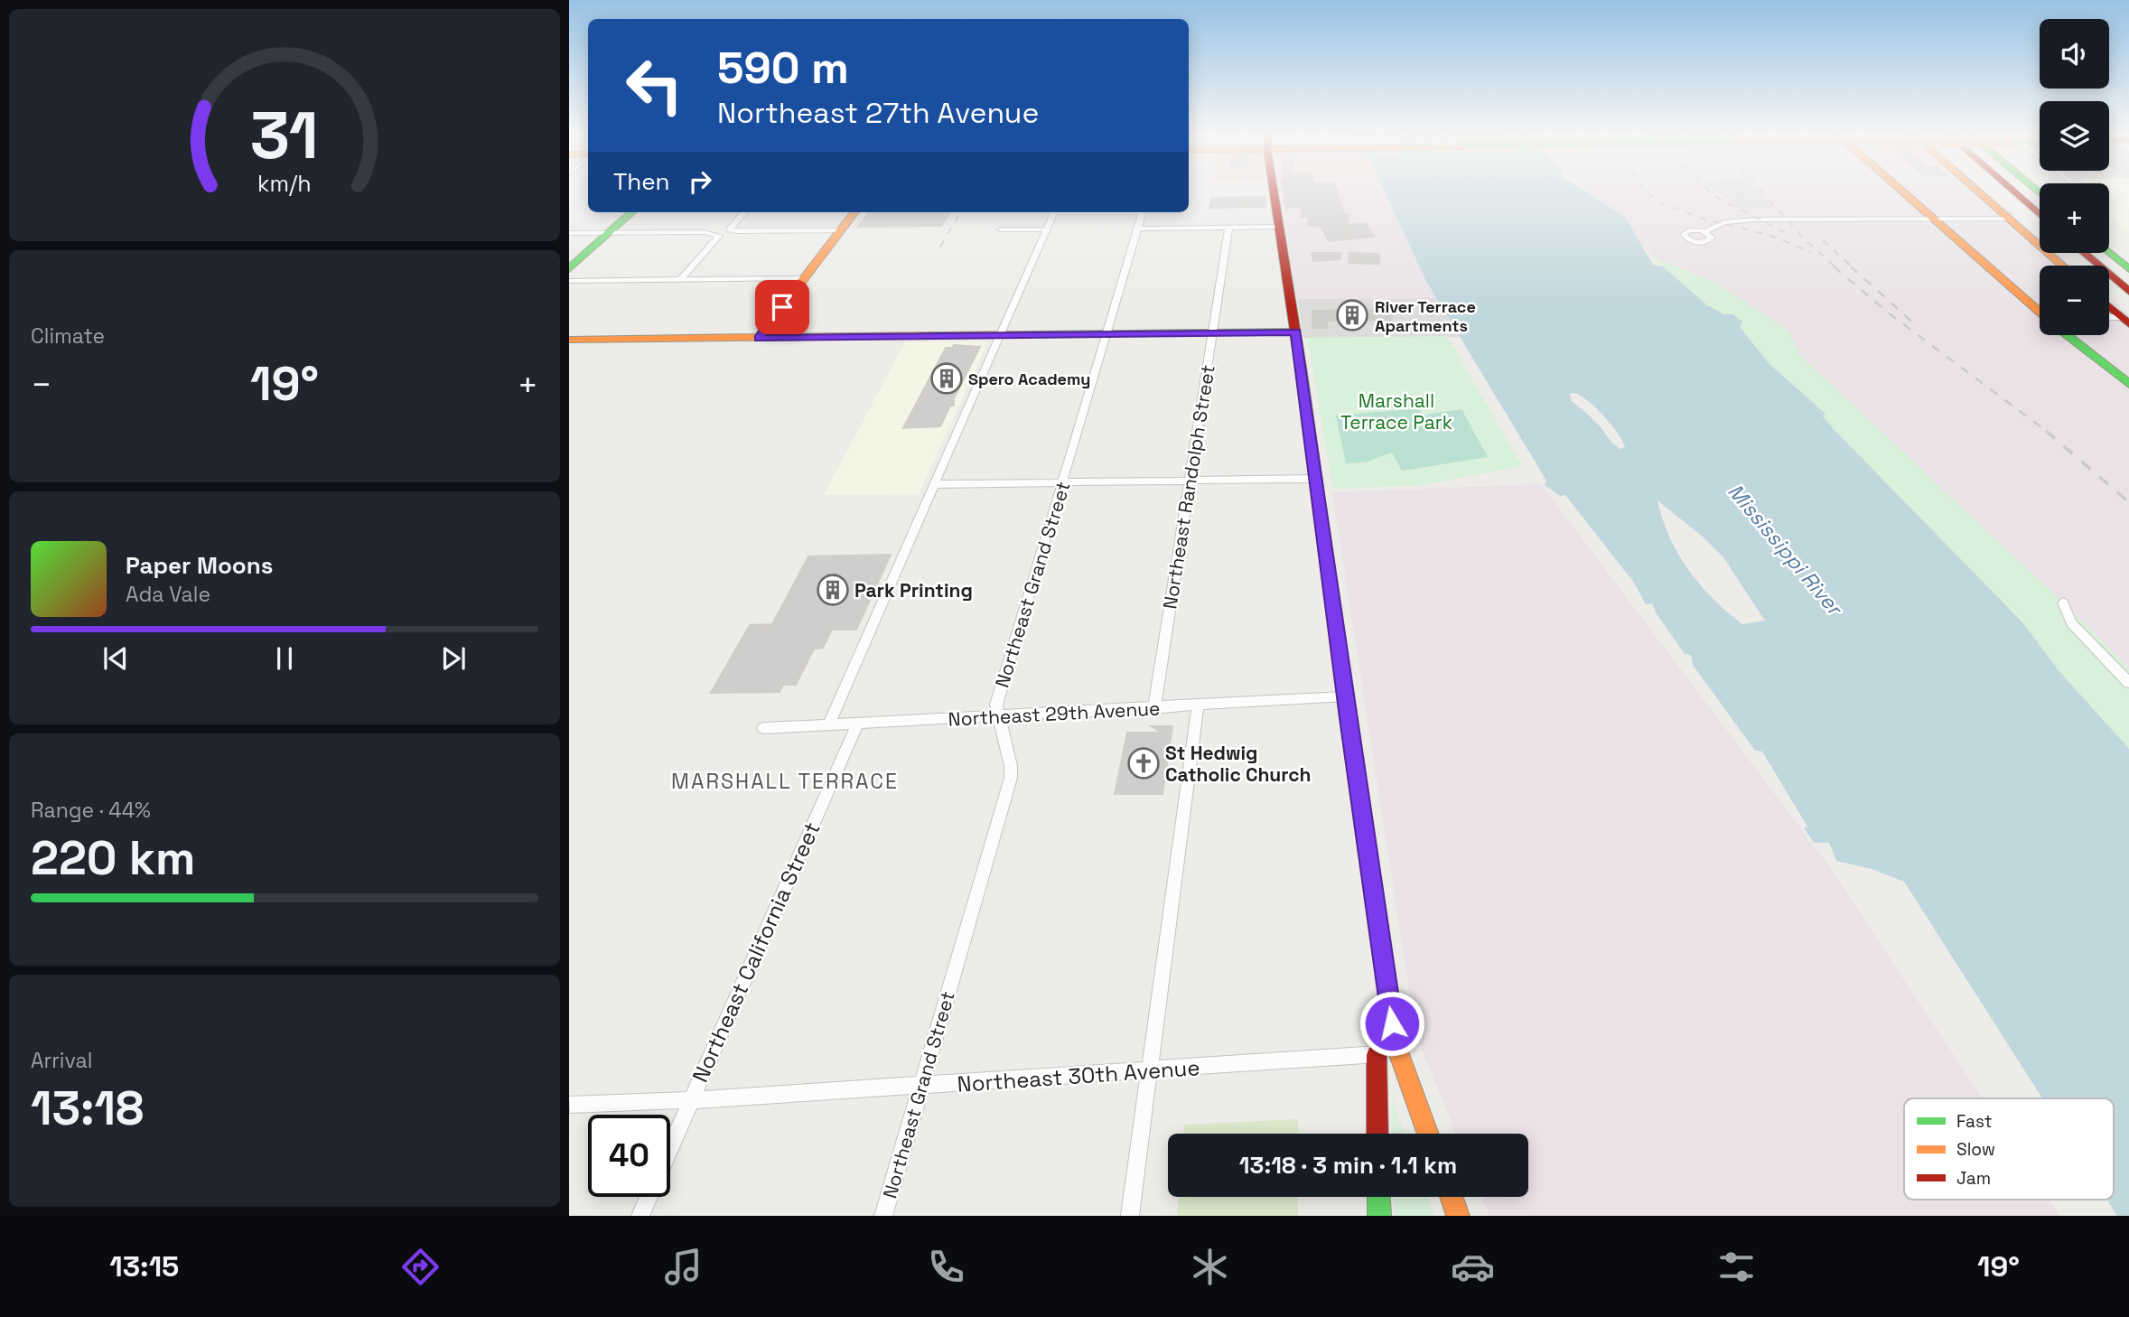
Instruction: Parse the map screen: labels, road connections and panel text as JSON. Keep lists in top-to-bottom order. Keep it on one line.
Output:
{"streets":{"street":["Northeast Randolph Street","Northeast Grand Street","Northeast 29th Avenue","Northeast California Street","Northeast 30th Avenue"]},"crossings":[["Northeast Randolph Street","Northeast 29th Avenue"],["Northeast Grand Street","Northeast 29th Avenue"],["Northeast Grand Street","Northeast 30th Avenue"],["Northeast 29th Avenue","Northeast California Street"],["Northeast California Street","Northeast 30th Avenue"]],"districts":["MARSHALL TERRACE"],"water":["Mississippi River"],"parks":["Marshall Terrace Park"],"places":{"building":["River Terrace Apartments","Spero Academy","Park Printing"],"church":["St Hedwig Catholic Church"]},"legend":["Fast","Slow","Jam"],"page":{"map_buttons":["+","−"],"turn":["590 m","Northeast 27th Avenue"],"then":"Then","tile":["Climate",["Range · 44%","220 km"],["Arrival","13:18"]],"heat":["−","19°","+"],"song":["Paper Moons","Ada Vale"],"limit":"40","trip":"13:18 · 3 min · 1.1 km","tabs":["13:15","19°"],"gauge":["31","km/h"]}}
